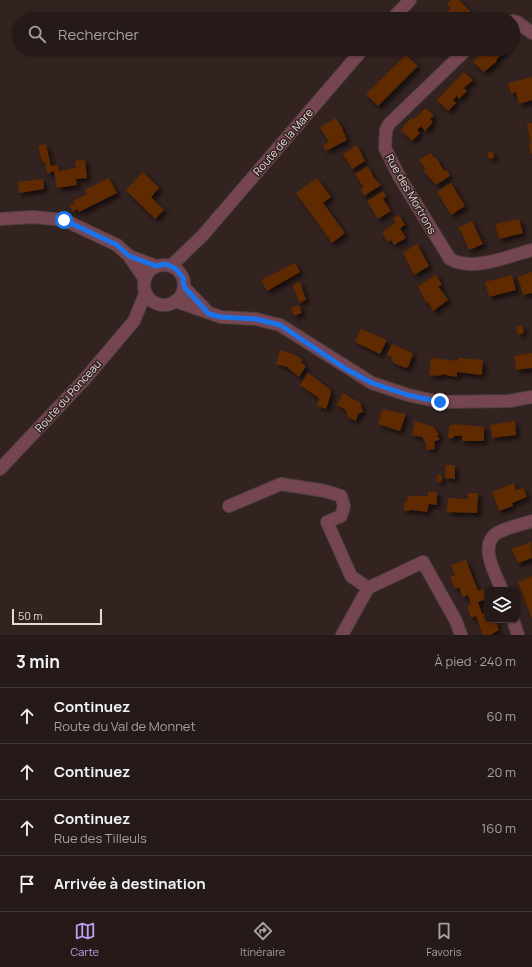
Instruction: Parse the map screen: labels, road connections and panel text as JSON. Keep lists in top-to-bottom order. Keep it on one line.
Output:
{"streets":{"street":["Route de la Mare","Rue des Mortrons","Route du Ponceau"]},"crossings":[["Route de la Mare","Route du Ponceau"]],"scale_bar":"50 m","page":{"search":"Rechercher","scale":"50 m","heading":["3 min","À pied · 240 m"],"list":[["Continuez","Route du Val de Monnet","60 m"],["Continuez","20 m"],["Continuez","Rue des Tilleuls","160 m"],"Arrivée à destination"],"nav":["Carte","Itinéraire","Favoris"]}}
